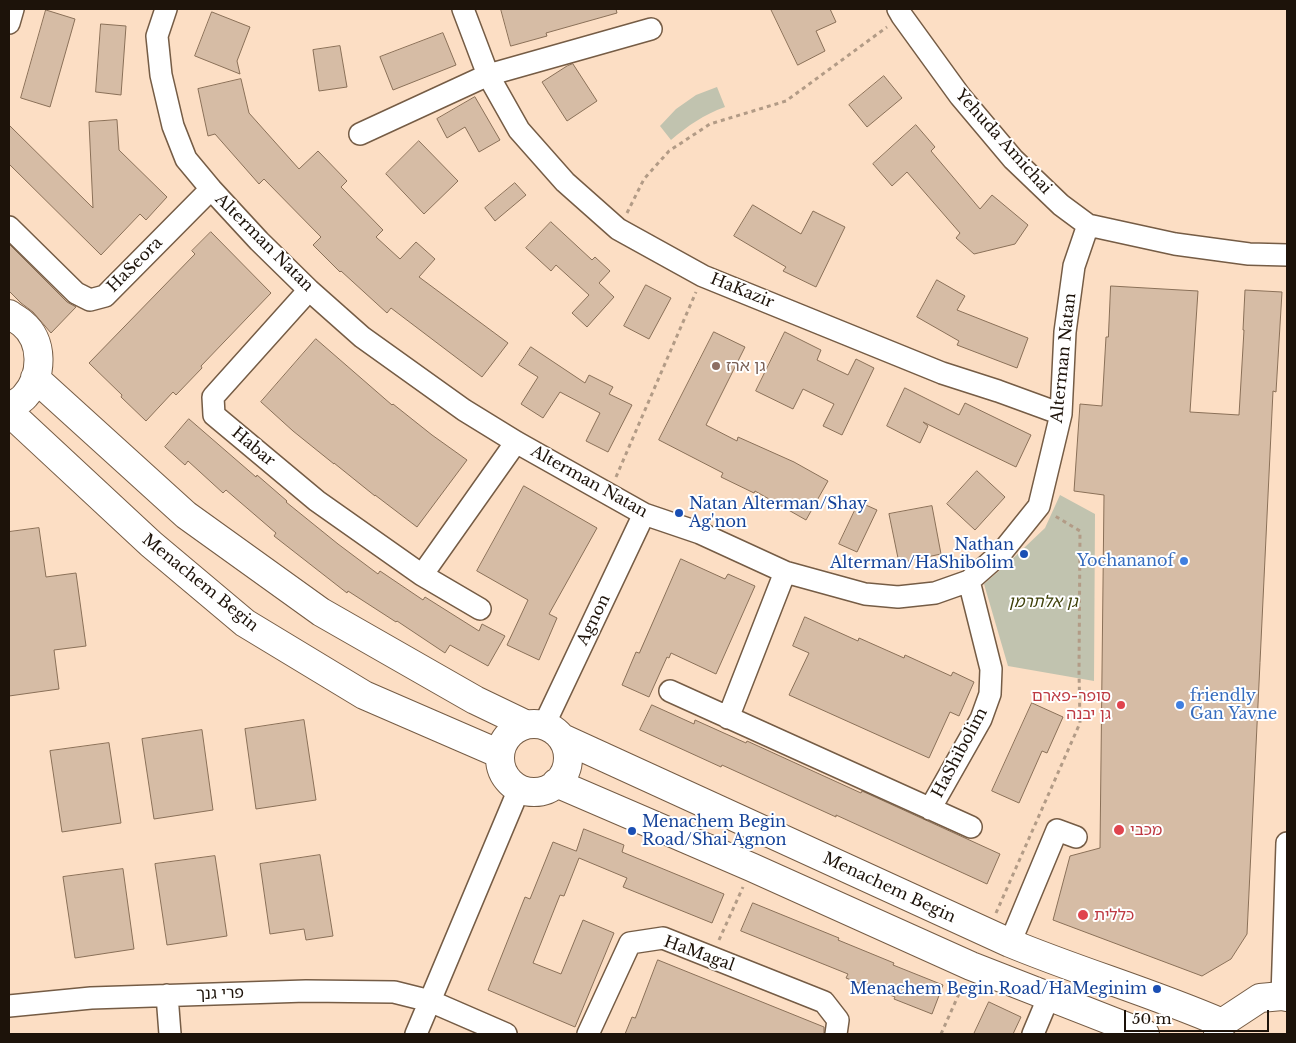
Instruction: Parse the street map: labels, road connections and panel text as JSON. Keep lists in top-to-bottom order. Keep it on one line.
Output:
{"streets":{"main road":["Menachem Begin"],"street":["Yehuda Amichai","Alterman Natan","HaSeora","HaKazir","Habar","Agnon","HaShibolim","HaMagal","פרי גנך"]},"crossings":[["Yehuda Amichai","Alterman Natan"],["Alterman Natan","HaSeora"],["Alterman Natan","HaKazir"],["Alterman Natan","Habar"],["Alterman Natan","Agnon"],["Alterman Natan","HaShibolim"],["Menachem Begin","Agnon"]],"parks":["גן אלתרמן"],"places":["גן ארז","Natan Alterman/Shay Ag'non","Nathan Alterman/HaShibolim","Yochananof","סופר-פארם גן יבנה","friendly Gan Yavne","מכבי","Menachem Begin Road/Shai Agnon","כללית","Menachem Begin Road/HaMeginim"],"scale_bar":"50 m"}
